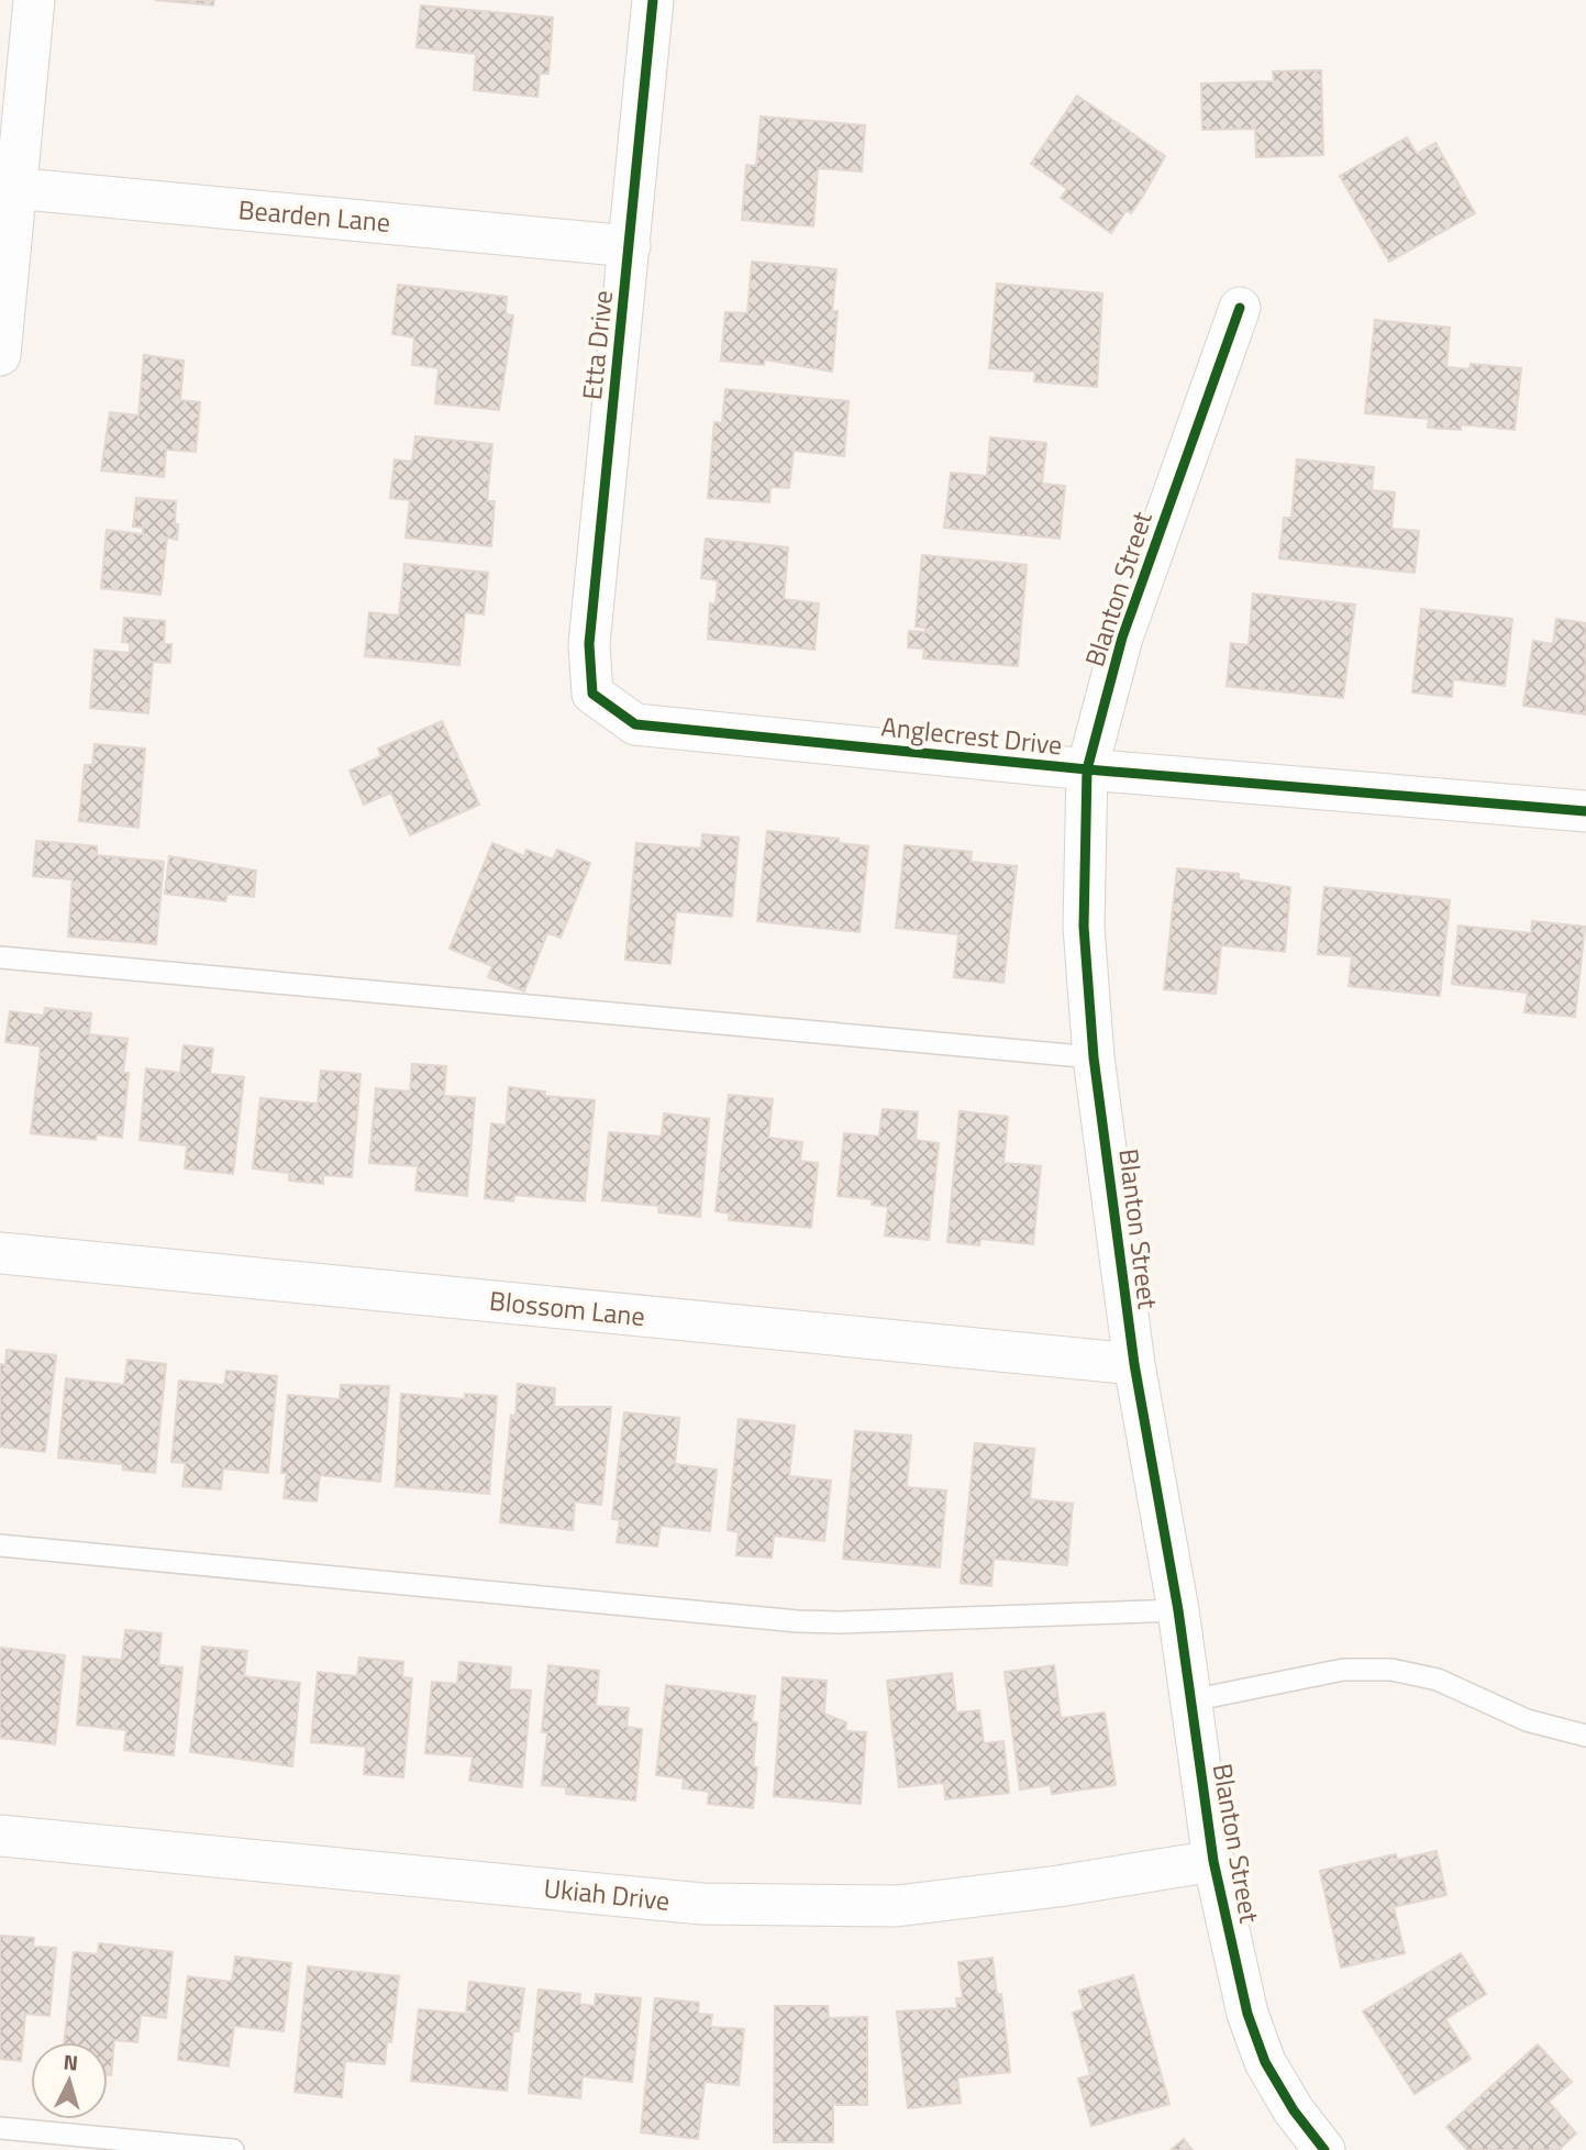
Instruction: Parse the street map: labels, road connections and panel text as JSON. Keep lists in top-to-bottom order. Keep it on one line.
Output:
{"streets":{"street":["Bearden Lane","Etta Drive","Blanton Street","Anglecrest Drive","Blossom Lane","Ukiah Drive"]},"crossings":[["Bearden Lane","Etta Drive"],["Etta Drive","Anglecrest Drive"],["Blanton Street","Anglecrest Drive"],["Blanton Street","Blossom Lane"],["Blanton Street","Ukiah Drive"]],"north":"top"}
